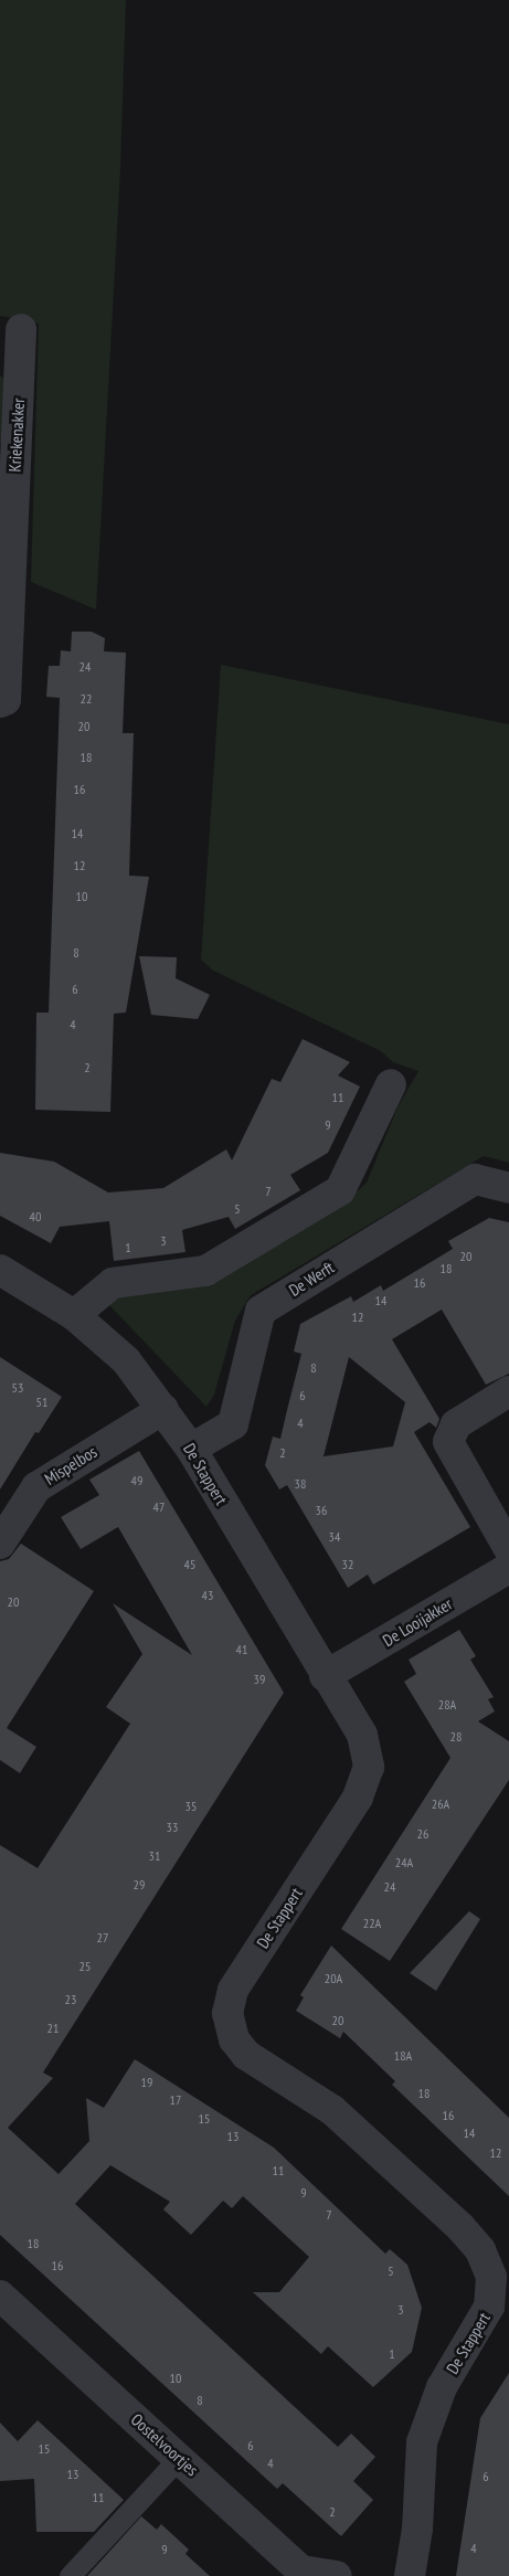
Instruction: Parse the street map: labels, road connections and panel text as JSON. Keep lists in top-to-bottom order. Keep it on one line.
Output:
{"streets":{"street":["Kriekenakker","De Werft","Mispelbos","De Stappert","De Looijakker","Oostelvoortjes"]},"crossings":[["De Werft","De Stappert"],["Mispelbos","De Stappert"],["De Stappert","De Looijakker"]],"house_numbers":["24","22","20","18","16","14","12","10","8","6","4","2","11","9","7","5","40","3","1","20","18","16","14","12","8","53","6","51","4","2","49","38","47","36","34","45","32","43","20","41","39","28A","28","26A","35","33","26","31","24A","29","24","22A","27","25","20A","23","20","21","18A","19","18","17","16","15","14","13","12","11","9","7","18","16","5","3","1","10","8","6","15","4","13","6","11","2","4","9"]}
